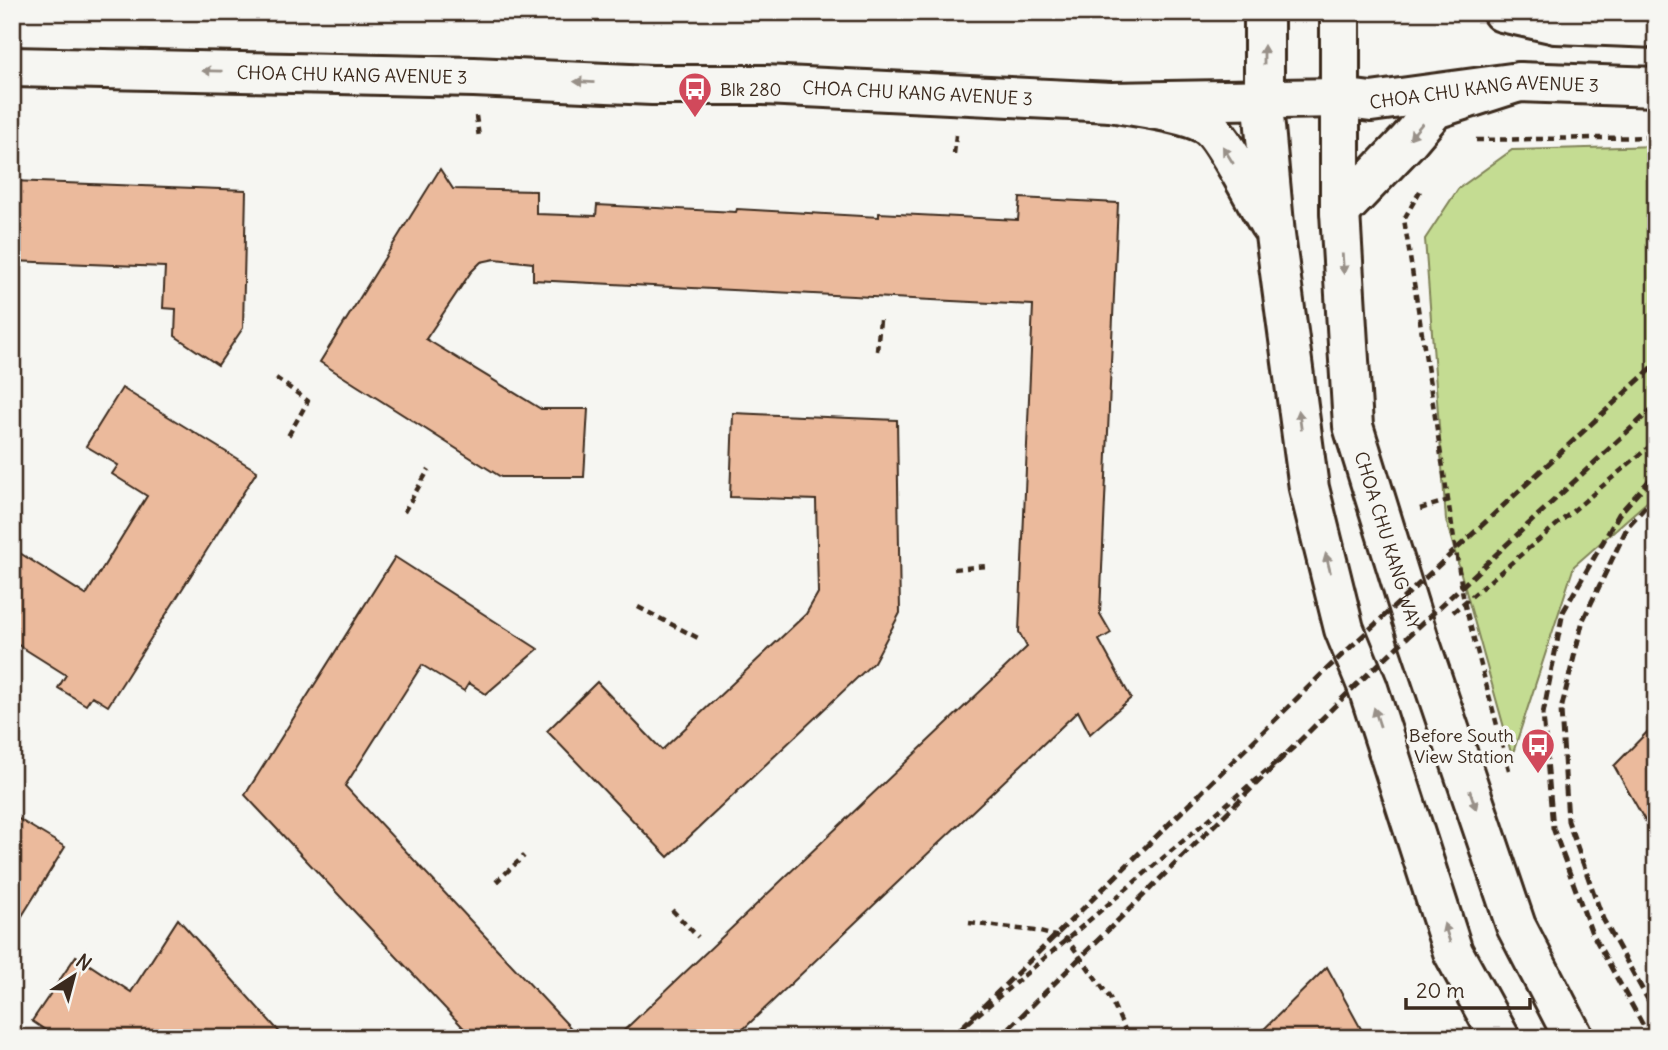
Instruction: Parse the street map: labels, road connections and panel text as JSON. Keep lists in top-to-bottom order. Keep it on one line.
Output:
{"streets":{"main road":["CHOA CHU KANG AVENUE 3","CHOA CHU KANG WAY"]},"crossings":[["CHOA CHU KANG AVENUE 3","CHOA CHU KANG WAY"]],"one_way":["CHOA CHU KANG AVENUE 3"],"places":{"bus stop":["Blk 280","Before South View Station"]},"scale_bar":"20 m","north":"top right"}
